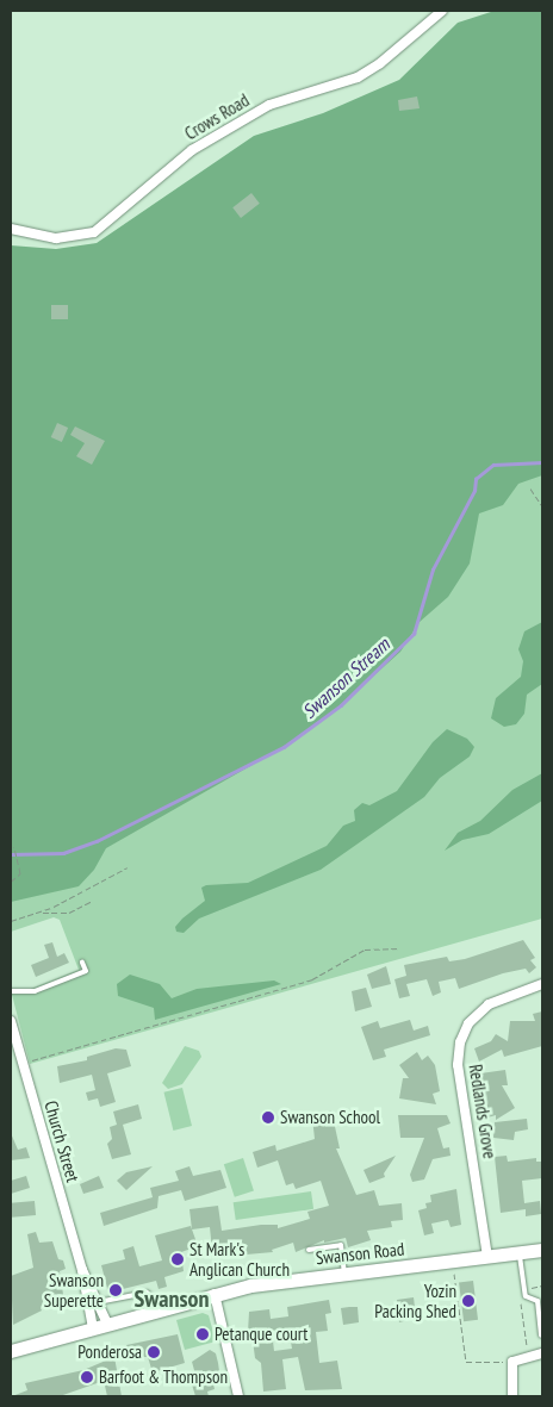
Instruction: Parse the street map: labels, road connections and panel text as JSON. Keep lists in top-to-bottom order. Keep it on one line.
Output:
{"streets":{"main road":["Swanson Road"],"street":["Crows Road","Redlands Grove","Church Street"]},"crossings":[["Redlands Grove","Swanson Road"],["Church Street","Swanson Road"]],"districts":["Swanson"],"water":["Swanson Stream"],"places":["Swanson School","St Mark's Anglican Church","Swanson Superette","Yozin Packing Shed","Petanque court","Ponderosa","Barfoot & Thompson"]}
